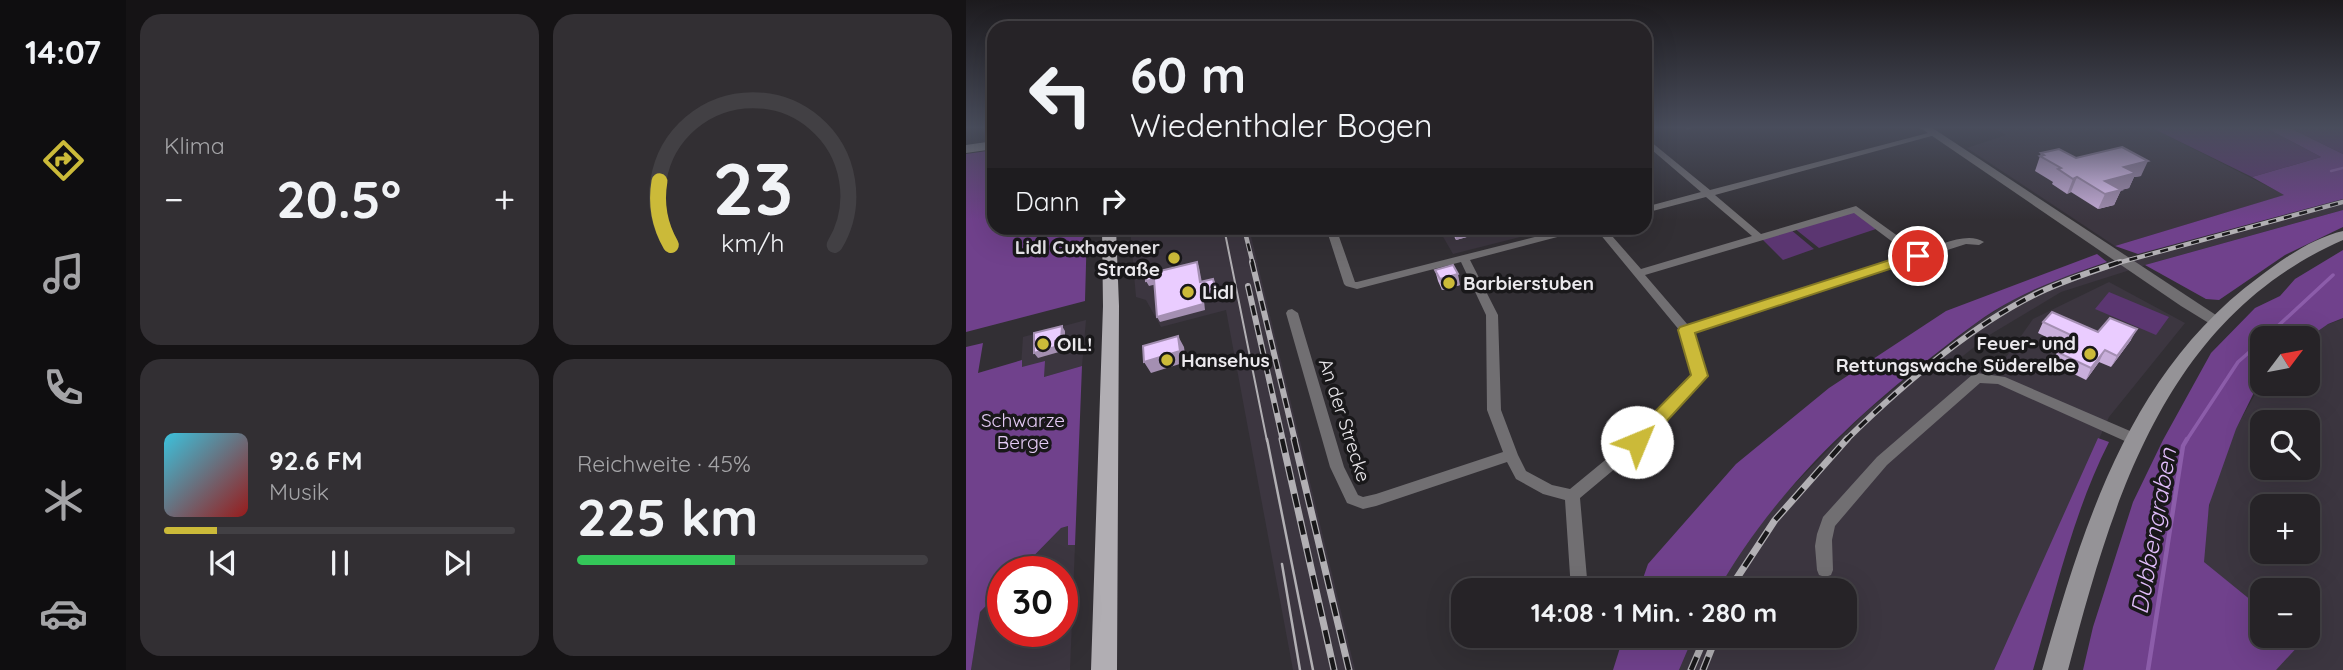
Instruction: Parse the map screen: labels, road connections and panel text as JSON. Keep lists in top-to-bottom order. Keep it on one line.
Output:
{"streets":{"street":["An der Strecke"]},"water":["Dubbengraben"],"parks":["Schwarze Berge"],"places":["Lidl Cuxhavener Straße","Barbierstuben","Lidl","OIL!","Feuer- und Rettungswache Süderelbe","Hansehus"],"north":"top right","page":{"tabs":"14:07","tile":["Klima",["Reichweite · 45%","225 km"]],"turn":["60 m","Wiedenthaler Bogen"],"then":"Dann","heat":["−","20.5°","+"],"map_buttons":["+","−"],"song":["92.6 FM","Musik"],"limit":"30","trip":"14:08 · 1 Min. · 280 m","gauge":["23","km/h"]}}
